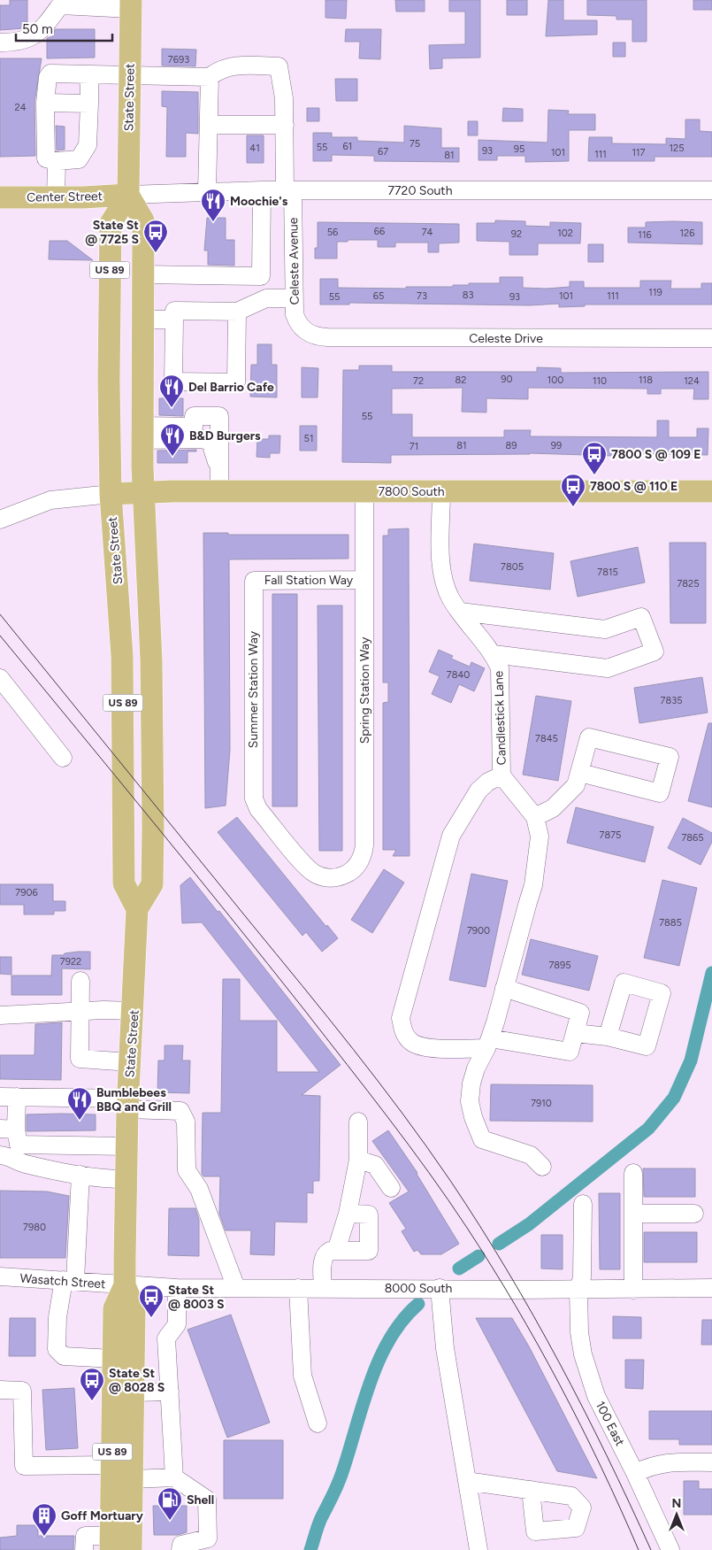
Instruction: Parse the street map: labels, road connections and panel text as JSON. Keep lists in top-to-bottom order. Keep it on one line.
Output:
{"streets":{"main road":["State Street","Center Street","US 89","7800 South"],"street":["7720 South","Celeste Avenue","Celeste Drive","Fall Station Way","Summer Station Way","Spring Station Way","Candlestick Lane","Wasatch Street","8000 South","100 East"]},"crossings":[["State Street","7720 South"],["State Street","Center Street"],["State Street","7800 South"],["State Street","Wasatch Street"],["State Street","8000 South"],["7720 South","Center Street"],["7720 South","Celeste Avenue"],["Celeste Avenue","Celeste Drive"],["7800 South","Spring Station Way"],["7800 South","Candlestick Lane"],["Fall Station Way","Summer Station Way"],["Fall Station Way","Spring Station Way"],["Summer Station Way","Spring Station Way"],["Wasatch Street","8000 South"],["8000 South","100 East"]],"places":{"restaurant":["Moochie's","Del Barrio Cafe","B&D Burgers","Bumblebees BBQ and Grill"],"bus stop":["State St @ 7725 S","7800 S @ 109 E","7800 S @ 110 E","State St @ 8003 S","State St @ 8028 S"],"fuel station":["Shell"],"building":["Goff Mortuary"]},"house_numbers":["7693","24","75","61","55","41","125","95","93","67","101","117","111","81","66","56","74","102","126","92","116","119","83","65","73","101","111","55","93","90","82","100","118","72","110","124","55","51","81","89","99","71","7805","7815","7825","7840","7835","7845","7875","7865","7906","7885","7900","7922","7895","7910","7980"],"scale_bar":"50 m","north":"top"}
